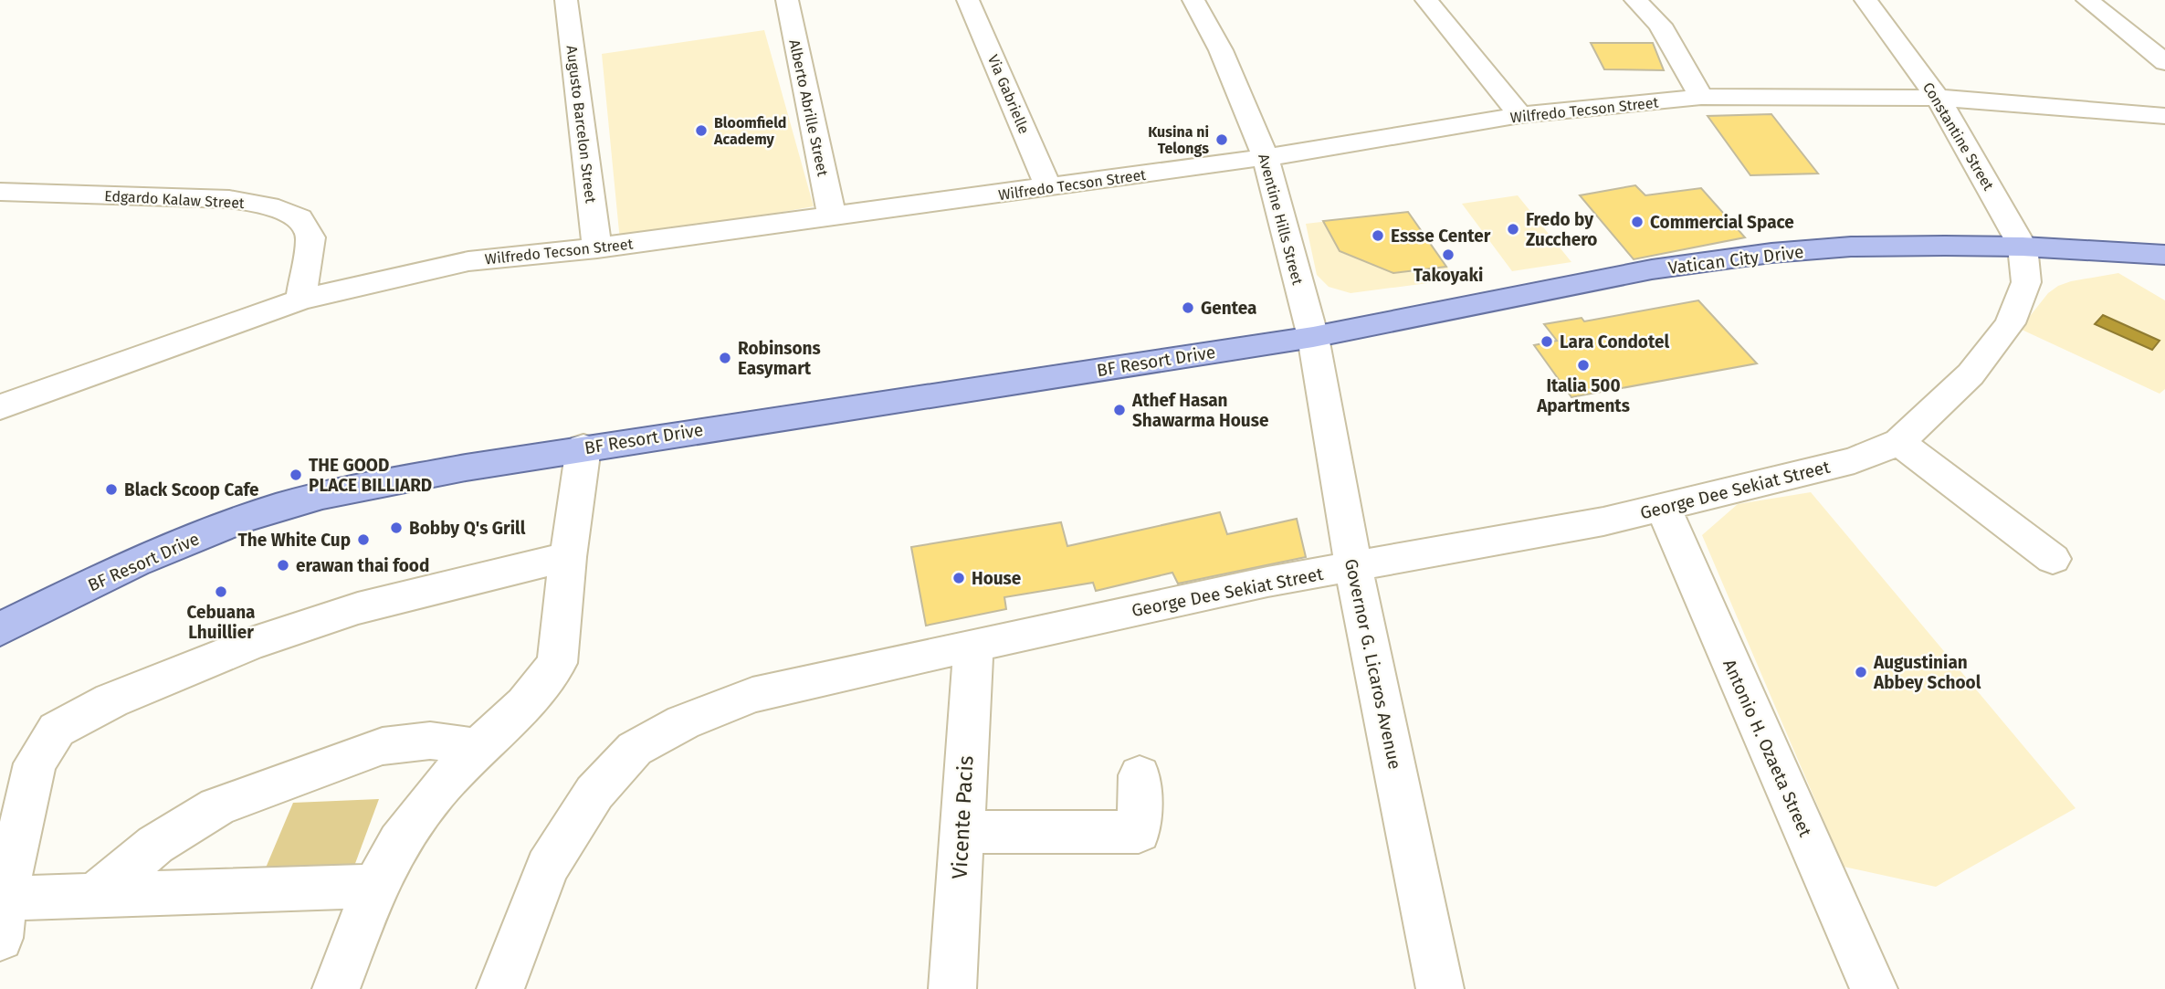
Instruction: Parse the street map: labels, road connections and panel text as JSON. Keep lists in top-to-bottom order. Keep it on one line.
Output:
{"streets":{"main road":["Vatican City Drive","BF Resort Drive"],"street":["Via Gabrielle","Alberto Abrille Street","Wilfredo Tecson Street","Augusto Barcelon Street","Constantine Street","Edgardo Kalaw Street","Aventine Hills Street","George Dee Sekiat Street","Governor G. Licaros Avenue","Antonio H. Ozaeta Street","Vicente Pacis"]},"crossings":[["Via Gabrielle","Wilfredo Tecson Street"],["Alberto Abrille Street","Wilfredo Tecson Street"],["Wilfredo Tecson Street","Augusto Barcelon Street"],["Wilfredo Tecson Street","Constantine Street"],["Wilfredo Tecson Street","Edgardo Kalaw Street"],["Wilfredo Tecson Street","Aventine Hills Street"],["Constantine Street","Vatican City Drive"],["Constantine Street","George Dee Sekiat Street"],["Aventine Hills Street","Vatican City Drive"],["Aventine Hills Street","BF Resort Drive"],["Aventine Hills Street","Governor G. Licaros Avenue"],["Vatican City Drive","BF Resort Drive"],["Vatican City Drive","George Dee Sekiat Street"],["Vatican City Drive","Governor G. Licaros Avenue"],["BF Resort Drive","Governor G. Licaros Avenue"],["George Dee Sekiat Street","Governor G. Licaros Avenue"],["George Dee Sekiat Street","Antonio H. Ozaeta Street"],["George Dee Sekiat Street","Vicente Pacis"]],"places":["Bloomfield Academy","Kusina ni Telongs","Commercial Space","Fredo by Zucchero","Essse Center","Takoyaki","Gentea","Lara Condotel","Robinsons Easymart","Italia 500 Apartments","Athef Hasan Shawarma House","THE GOOD PLACE BILLIARD","Black Scoop Cafe","Bobby Q's Grill","The White Cup","erawan thai food","House","Cebuana Lhuillier","Augustinian Abbey School"]}
